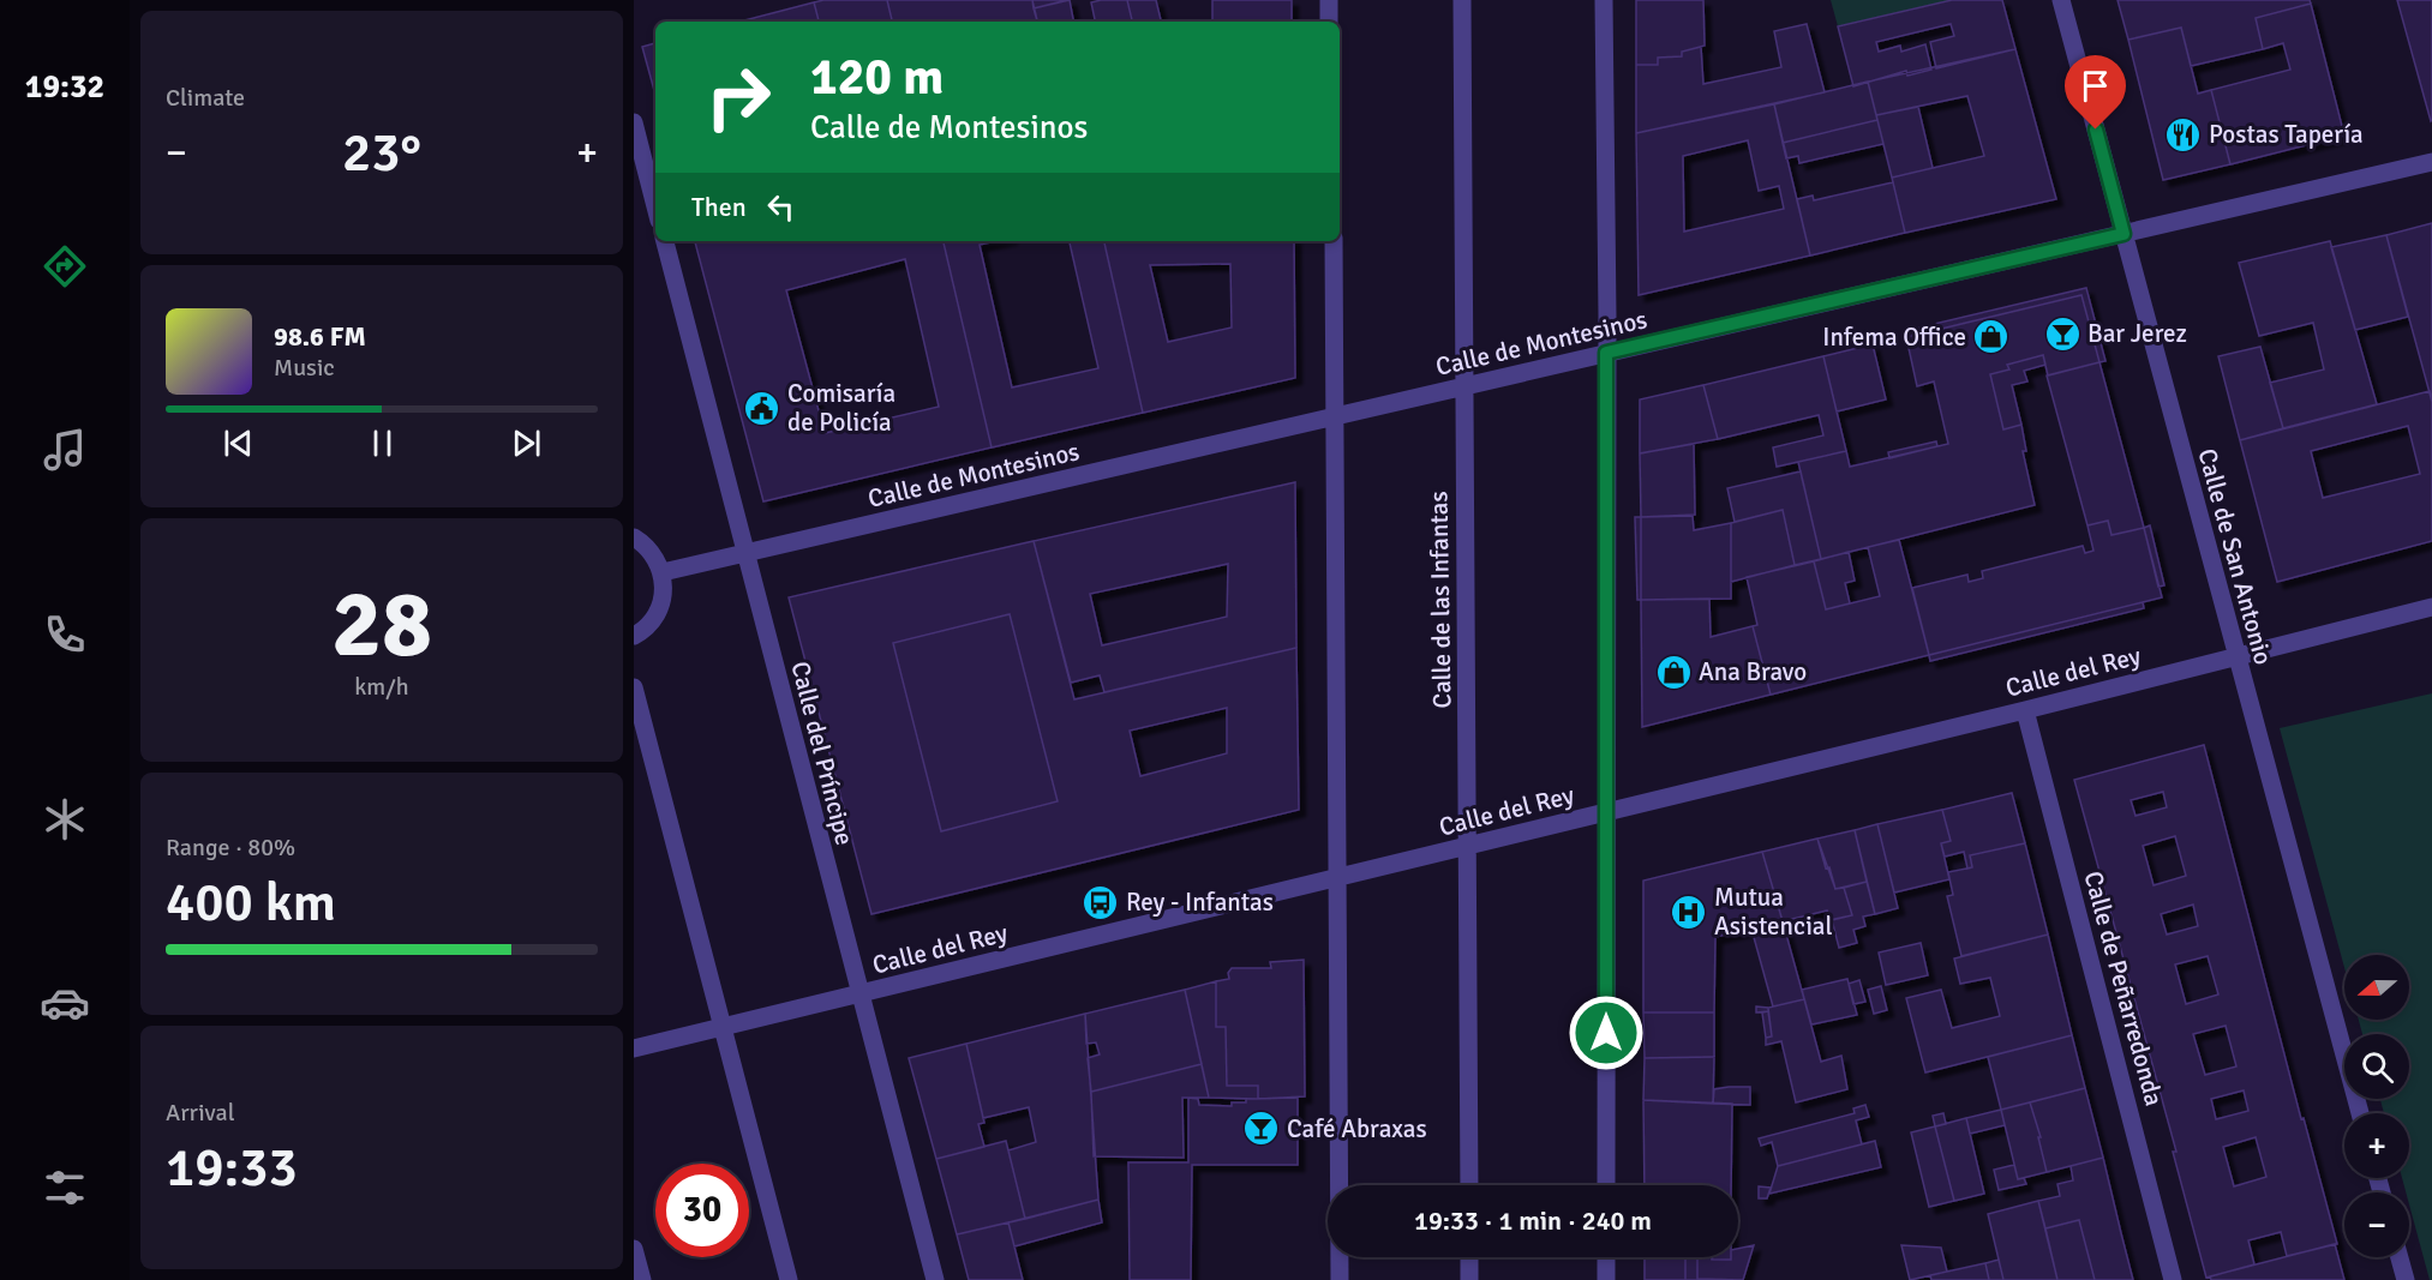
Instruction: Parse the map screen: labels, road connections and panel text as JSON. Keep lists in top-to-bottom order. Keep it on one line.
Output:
{"streets":{"street":["Calle de Montesinos","Calle de San Antonio","Calle de las Infantas","Calle del Rey","Calle del Príncipe","Calle de Peñarredonda"]},"crossings":[["Calle de Montesinos","Calle de San Antonio"],["Calle de Montesinos","Calle de las Infantas"],["Calle de Montesinos","Calle del Príncipe"],["Calle de San Antonio","Calle del Rey"],["Calle de las Infantas","Calle del Rey"],["Calle del Rey","Calle del Príncipe"],["Calle del Rey","Calle de Peñarredonda"]],"places":{"restaurant":["Postas Tapería"],"bar":["Bar Jerez","Café Abraxas"],"shop":["Infema Office","Ana Bravo"],"public building":["Comisaría de Policía"],"bus stop":["Rey - Infantas"],"hospital":["Mutua Asistencial"]},"north":"left","page":{"tabs":"19:32","tile":["Climate",["28","km/h"],["Range · 80%","400 km"],["Arrival","19:33"]],"turn":["120 m","Calle de Montesinos"],"heat":["−","23°","+"],"then":"Then","song":["98.6 FM","Music"],"map_buttons":["+","−"],"limit":"30","trip":"19:33 · 1 min · 240 m"}}
